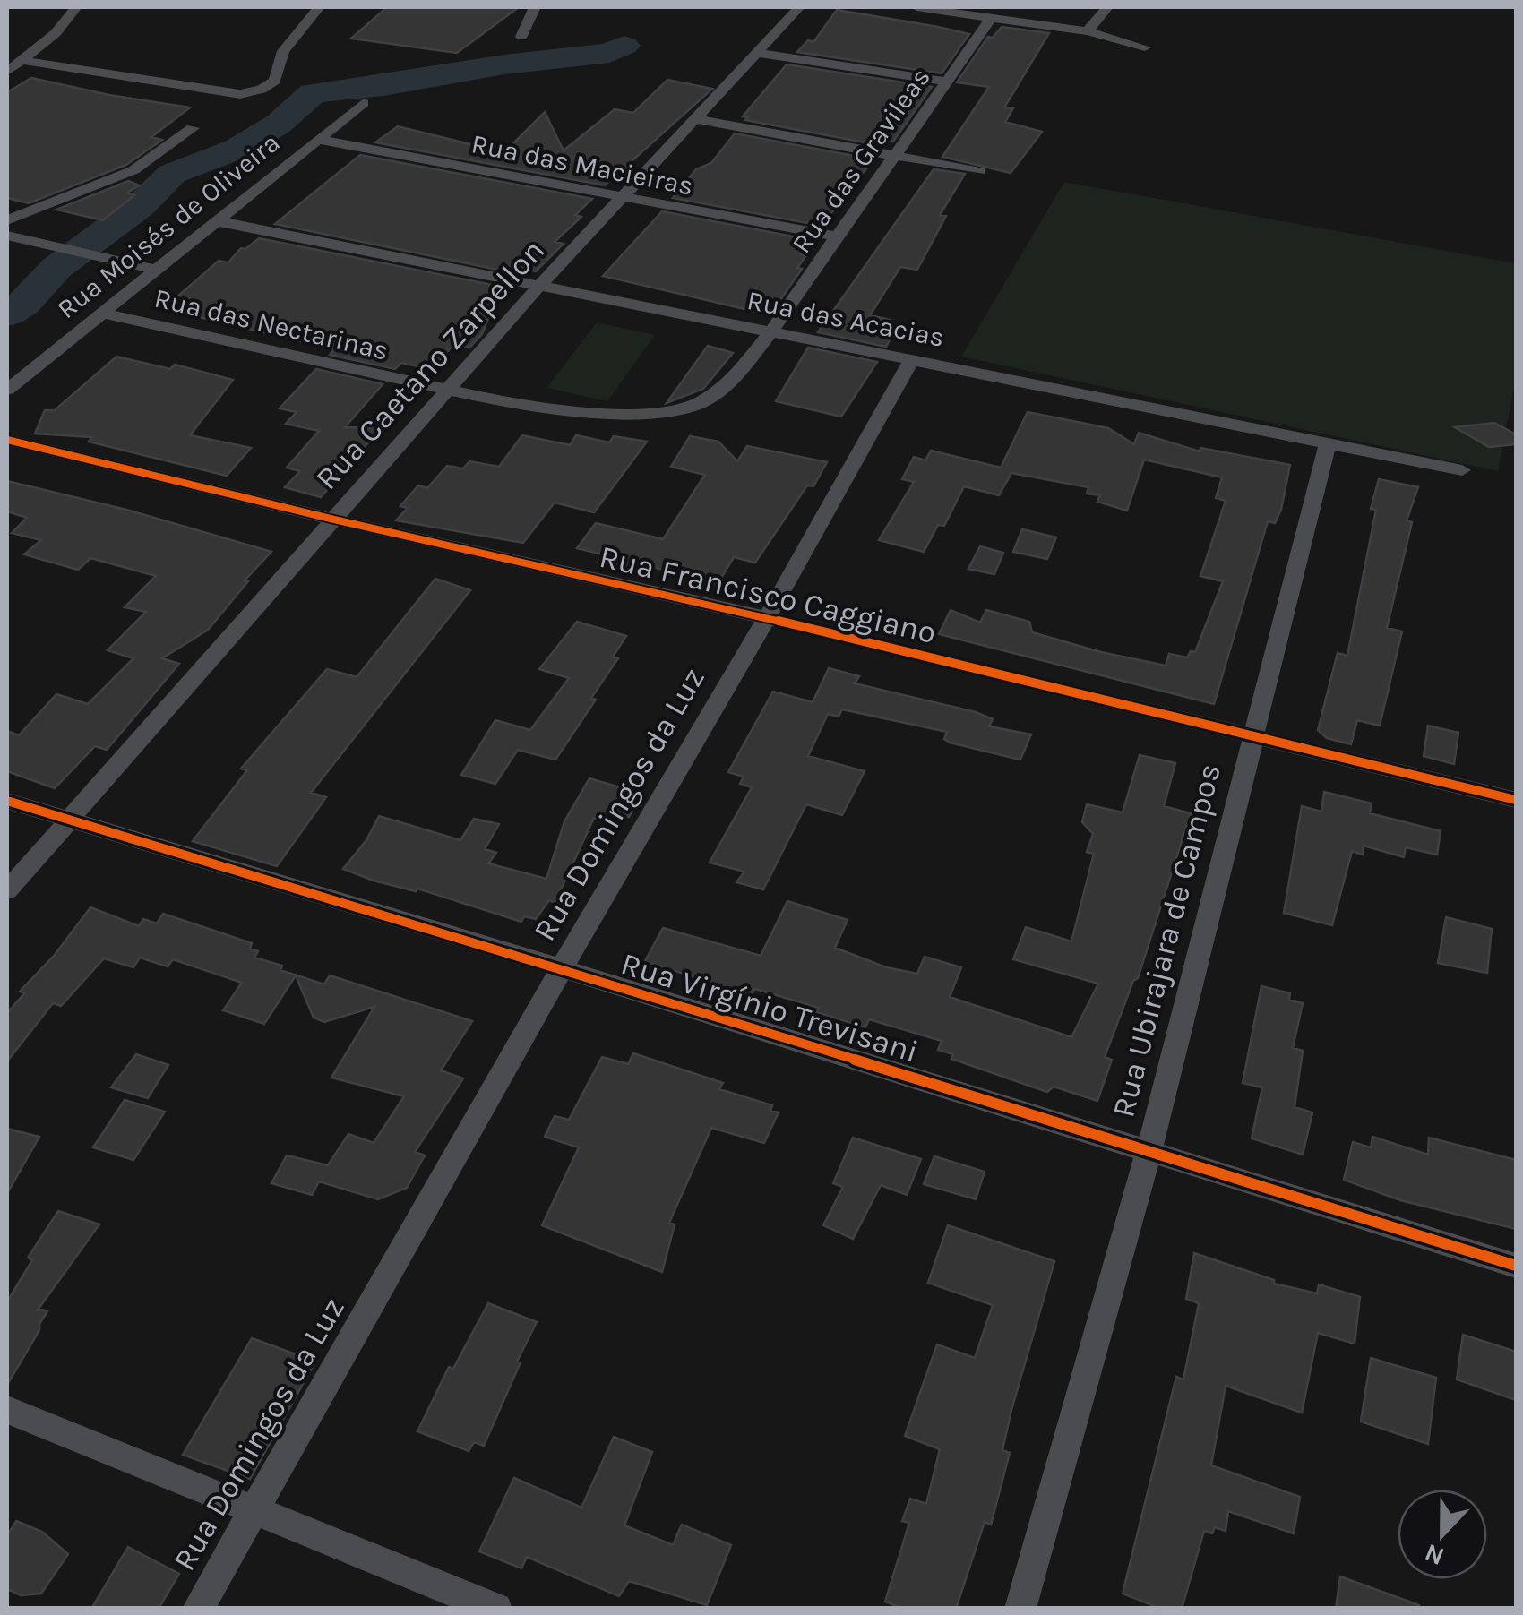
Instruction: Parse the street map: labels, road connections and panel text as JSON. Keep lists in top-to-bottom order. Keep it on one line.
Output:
{"streets":{"street":["Rua das Gravileas","Rua das Macieiras","Rua Moisés de Oliveira","Rua das Acacias","Rua das Nectarinas","Rua Caetano Zarpellon","Rua Francisco Caggiano","Rua Domingos da Luz","Rua Ubirajara de Campos","Rua Virgínio Trevisani"]},"crossings":[["Rua das Gravileas","Rua das Macieiras"],["Rua das Gravileas","Rua das Acacias"],["Rua das Gravileas","Rua das Nectarinas"],["Rua das Macieiras","Rua Moisés de Oliveira"],["Rua das Macieiras","Rua Caetano Zarpellon"],["Rua Moisés de Oliveira","Rua das Acacias"],["Rua Moisés de Oliveira","Rua das Nectarinas"],["Rua das Acacias","Rua das Nectarinas"],["Rua das Acacias","Rua Caetano Zarpellon"],["Rua das Acacias","Rua Domingos da Luz"],["Rua das Acacias","Rua Ubirajara de Campos"],["Rua das Nectarinas","Rua Caetano Zarpellon"],["Rua Caetano Zarpellon","Rua Francisco Caggiano"],["Rua Caetano Zarpellon","Rua Virgínio Trevisani"],["Rua Francisco Caggiano","Rua Domingos da Luz"],["Rua Francisco Caggiano","Rua Ubirajara de Campos"],["Rua Domingos da Luz","Rua Virgínio Trevisani"],["Rua Ubirajara de Campos","Rua Virgínio Trevisani"]],"north":"bottom"}
